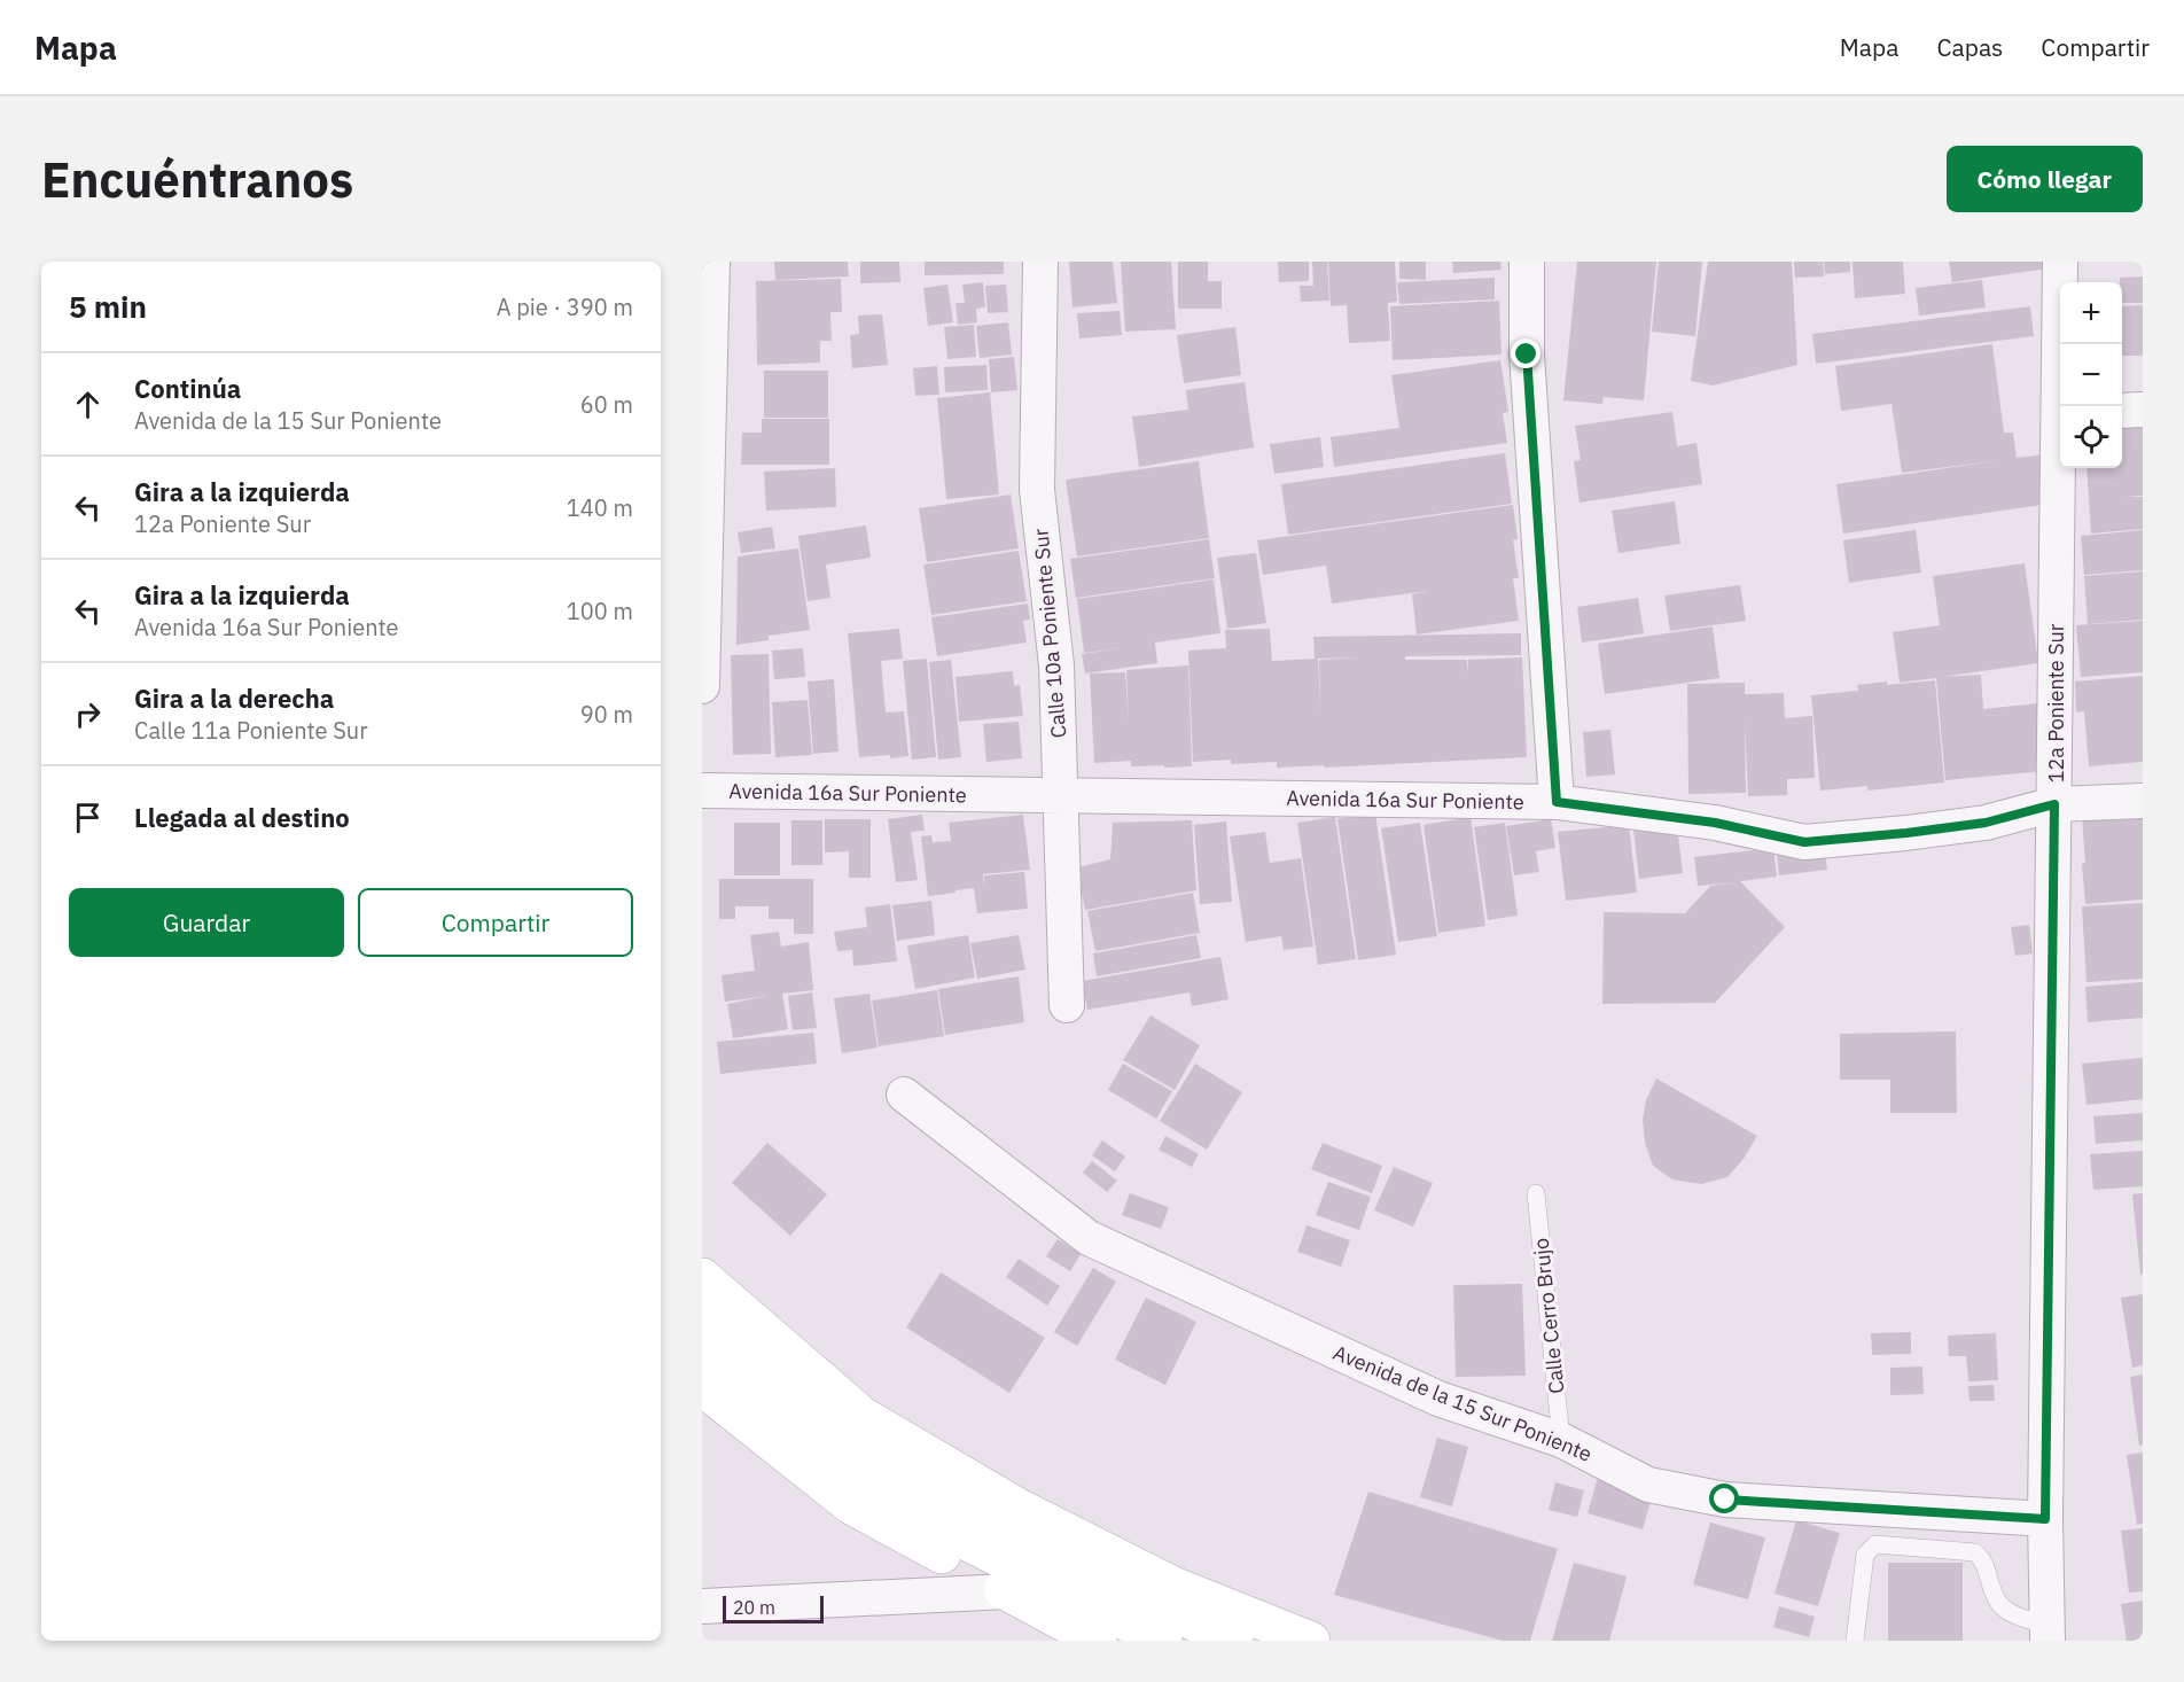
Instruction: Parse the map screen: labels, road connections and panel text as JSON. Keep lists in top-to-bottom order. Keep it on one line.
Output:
{"streets":{"street":["Calle 10a Poniente Sur","12a Poniente Sur","Avenida 16a Sur Poniente","Avenida de la 15 Sur Poniente"],"lane":["Calle Cerro Brujo"]},"crossings":[["Calle 10a Poniente Sur","Avenida 16a Sur Poniente"],["12a Poniente Sur","Avenida 16a Sur Poniente"],["12a Poniente Sur","Avenida de la 15 Sur Poniente"],["Calle Cerro Brujo","Avenida de la 15 Sur Poniente"]],"scale_bar":"20 m","page":{"header":"Mapa","nav":["Mapa","Capas","Compartir"],"buttons":["Cómo llegar",["Guardar","Compartir"]],"title":"Encuéntranos","heading":["5 min","A pie · 390 m"],"map_buttons":["+","−"],"list":[["Continúa","Avenida de la 15 Sur Poniente","60 m"],["Gira a la izquierda","12a Poniente Sur","140 m"],["Gira a la izquierda","Avenida 16a Sur Poniente","100 m"],["Gira a la derecha","Calle 11a Poniente Sur","90 m"],"Llegada al destino"],"scale":"20 m"}}
